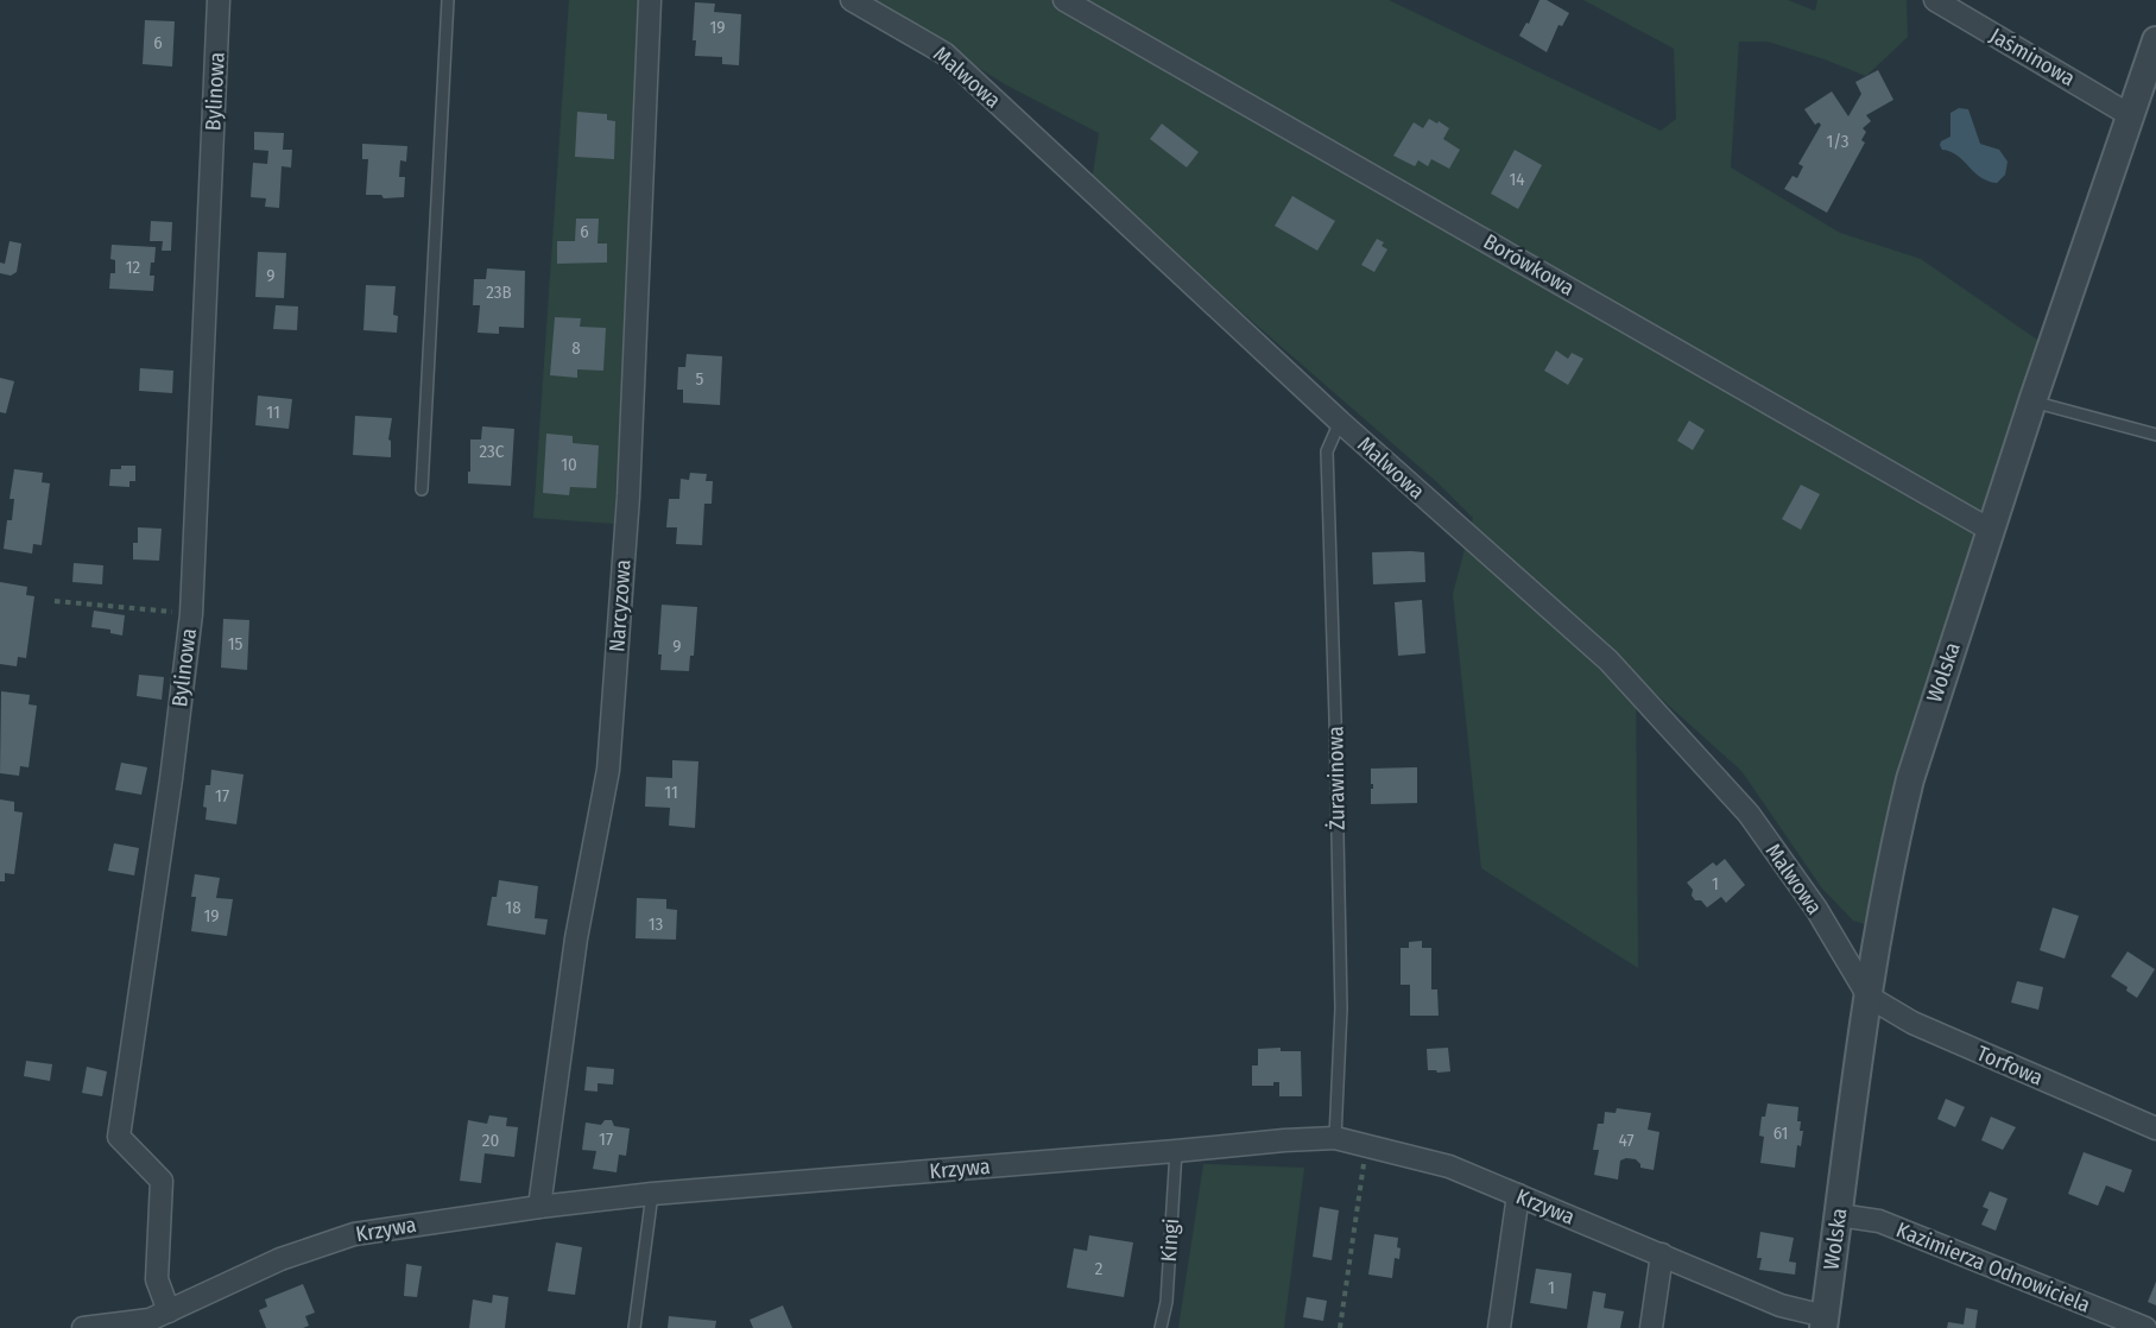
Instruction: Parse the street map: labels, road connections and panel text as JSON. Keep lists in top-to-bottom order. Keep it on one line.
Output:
{"streets":{"street":["Jaśminowa","Malwowa","Bylinowa","Borówkowa","Narcyzowa","Wolska","Torfowa","Krzywa","Kazimierza Odnowiciela"],"lane":["Żurawinowa","Kingi"]},"crossings":[["Jaśminowa","Wolska"],["Malwowa","Wolska"],["Malwowa","Żurawinowa"],["Malwowa","Torfowa"],["Bylinowa","Krzywa"],["Borówkowa","Wolska"],["Narcyzowa","Krzywa"],["Wolska","Torfowa"],["Wolska","Krzywa"],["Wolska","Kazimierza Odnowiciela"],["Żurawinowa","Krzywa"],["Krzywa","Kingi"]],"house_numbers":["19","6","1/3","14","6","12","9","23B","8","5","11","23C","10","15","9","11","17","1","18","19","13","61","17","20","47","2","1"]}
